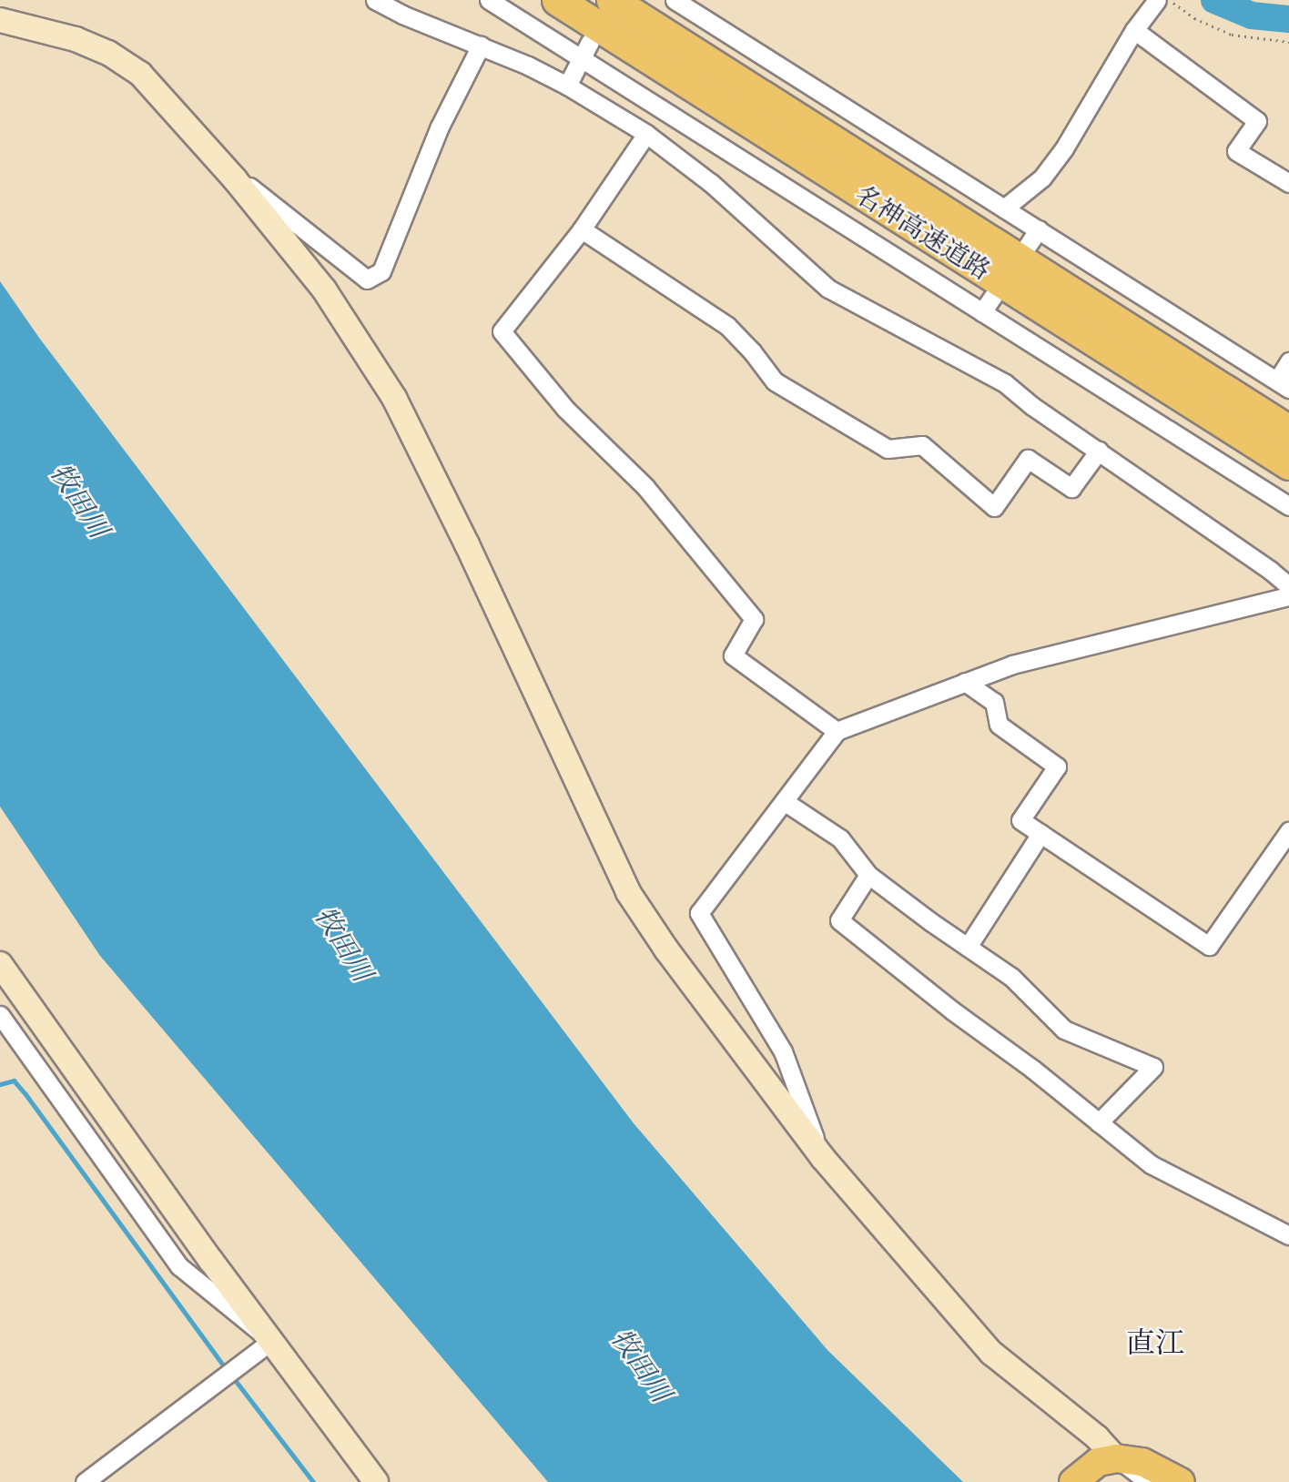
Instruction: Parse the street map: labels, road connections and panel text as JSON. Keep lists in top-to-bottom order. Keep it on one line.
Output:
{"streets":{"highway":["名神高速道路"]},"districts":["直江"],"water":["牧田川"]}
